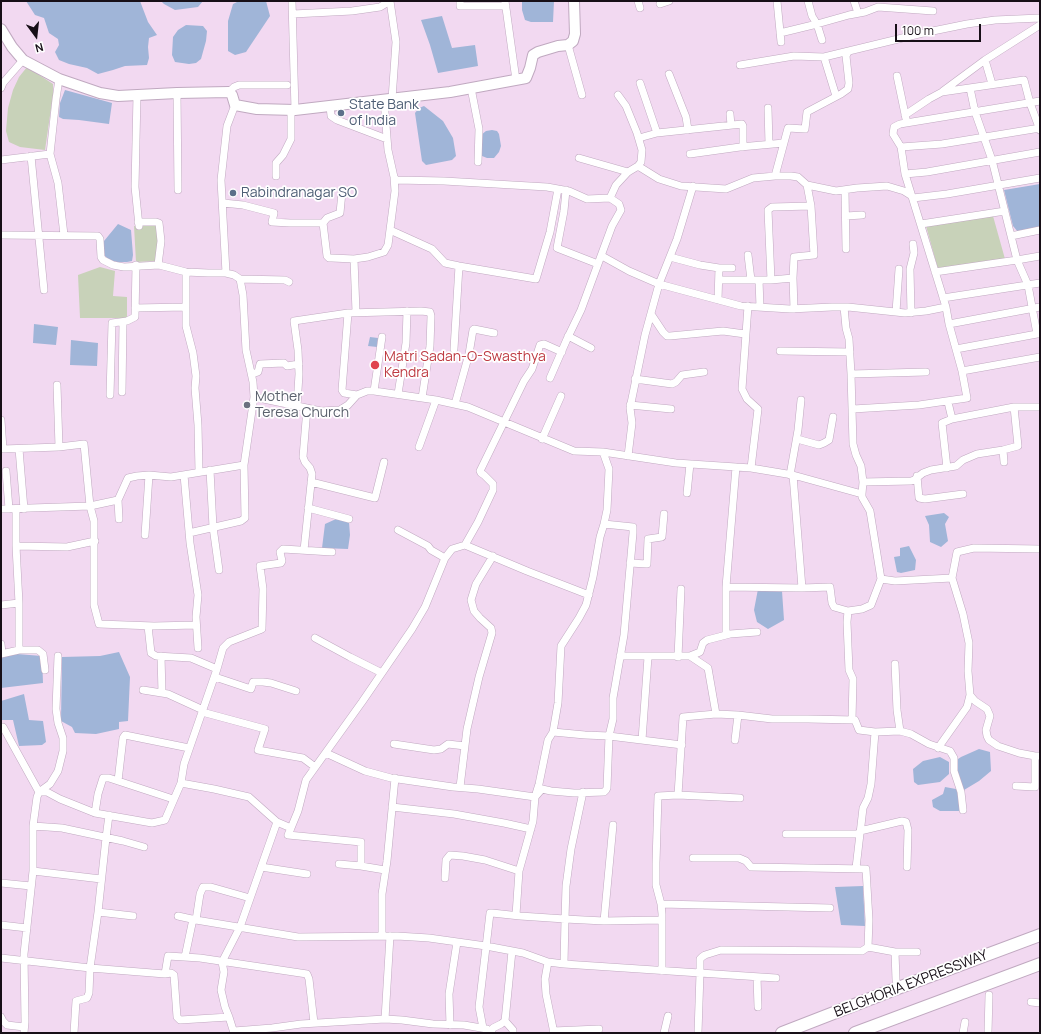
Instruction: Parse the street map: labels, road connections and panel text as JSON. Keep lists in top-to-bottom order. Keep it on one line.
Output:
{"streets":{"highway":["BELGHORIA EXPRESSWAY"]},"places":["State Bank of India","Rabindranagar SO","Matri Sadan-O-Swasthya Kendra","Mother Teresa Church"],"scale_bar":"100 m","north":"bottom"}
